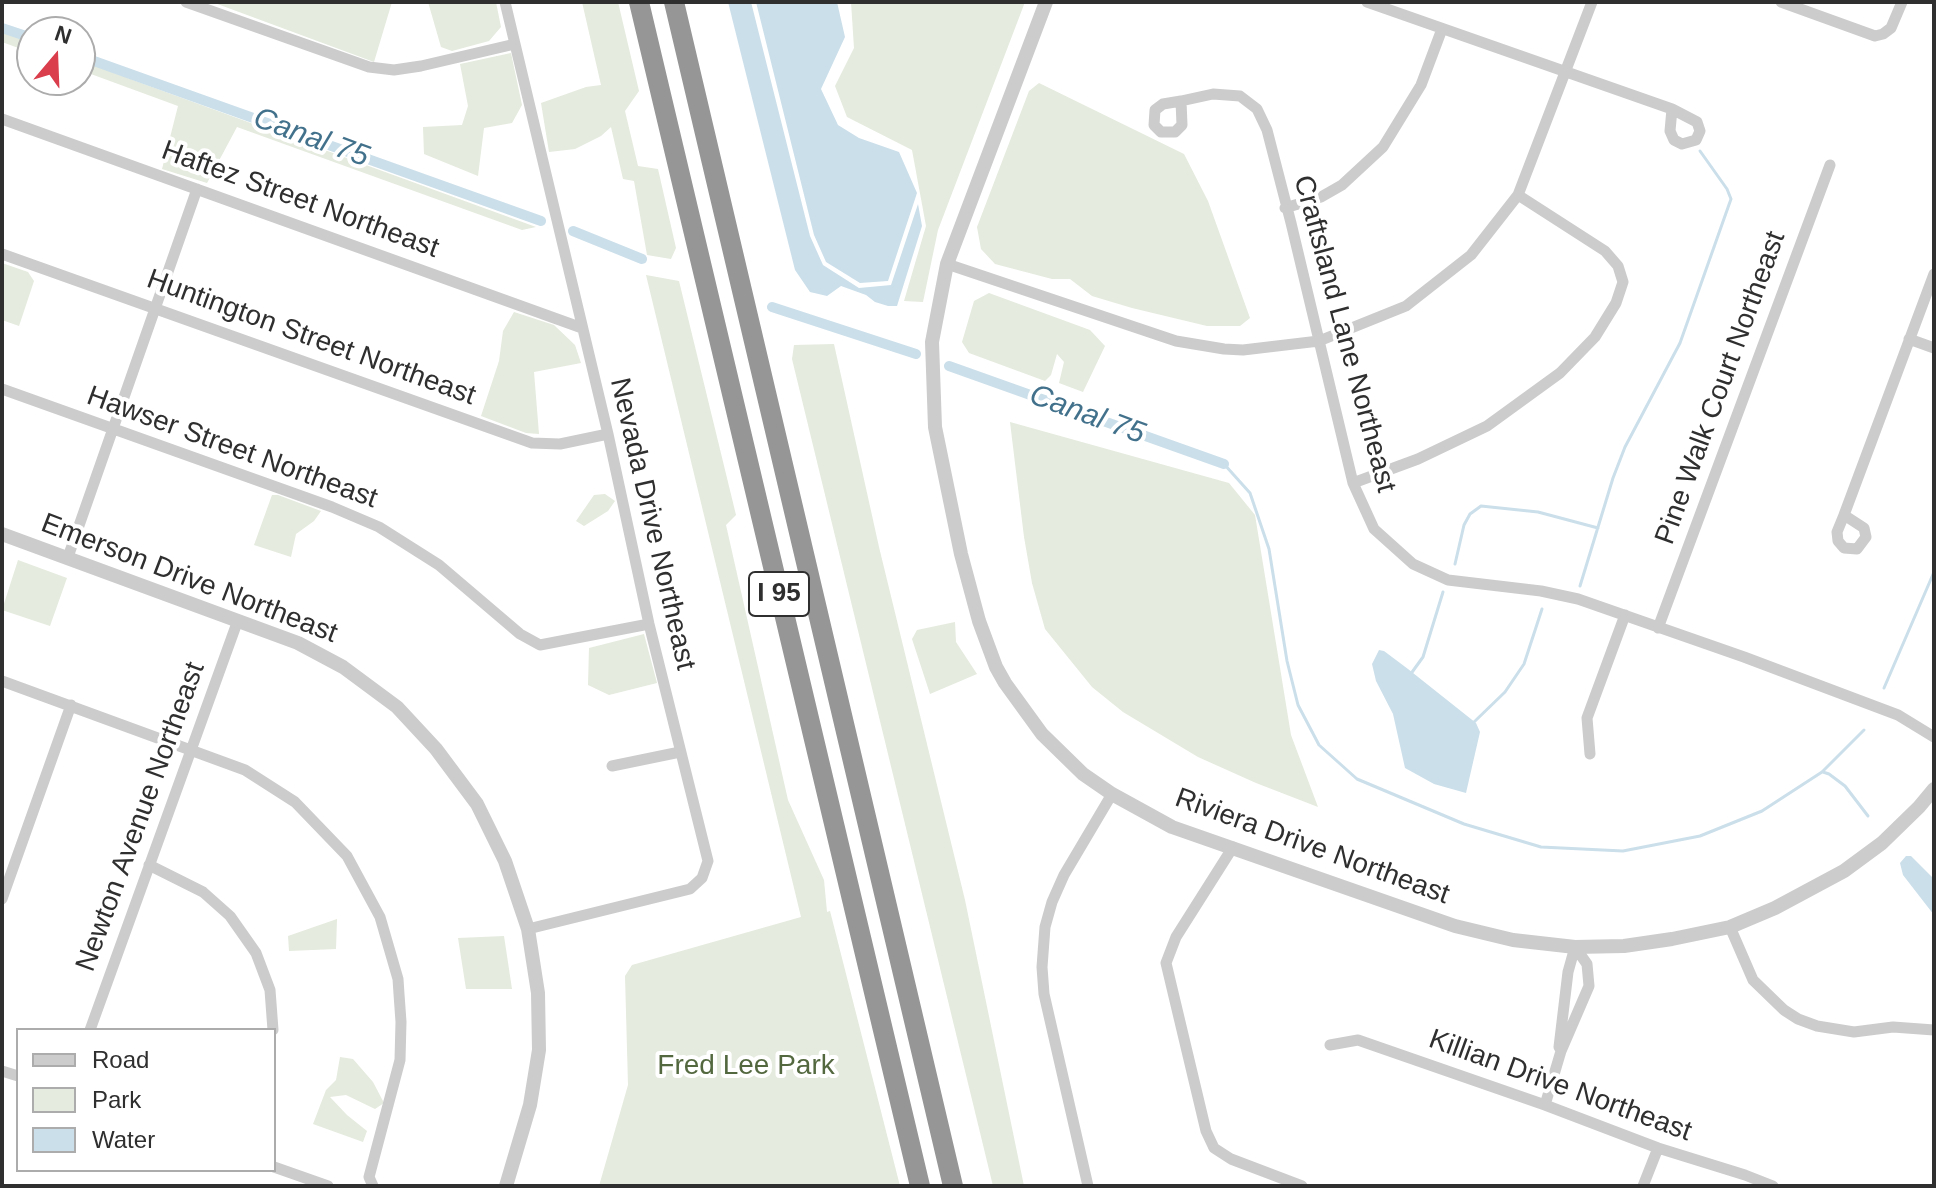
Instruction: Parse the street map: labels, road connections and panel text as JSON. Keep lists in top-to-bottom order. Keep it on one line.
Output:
{"streets":{"highway":["I 95"],"street":["Haftez Street Northeast","Craftsland Lane Northeast","Huntington Street Northeast","Pine Walk Court Northeast","Hawser Street Northeast","Nevada Drive Northeast","Emerson Drive Northeast","Newton Avenue Northeast","Riviera Drive Northeast","Killian Drive Northeast"]},"crossings":[["Haftez Street Northeast","Nevada Drive Northeast"],["Craftsland Lane Northeast","Pine Walk Court Northeast"],["Huntington Street Northeast","Nevada Drive Northeast"],["Hawser Street Northeast","Nevada Drive Northeast"],["Nevada Drive Northeast","Emerson Drive Northeast"],["Emerson Drive Northeast","Newton Avenue Northeast"]],"water":["Canal 75"],"parks":["Fred Lee Park"],"legend":["Road","Park","Water"],"north":"top"}
